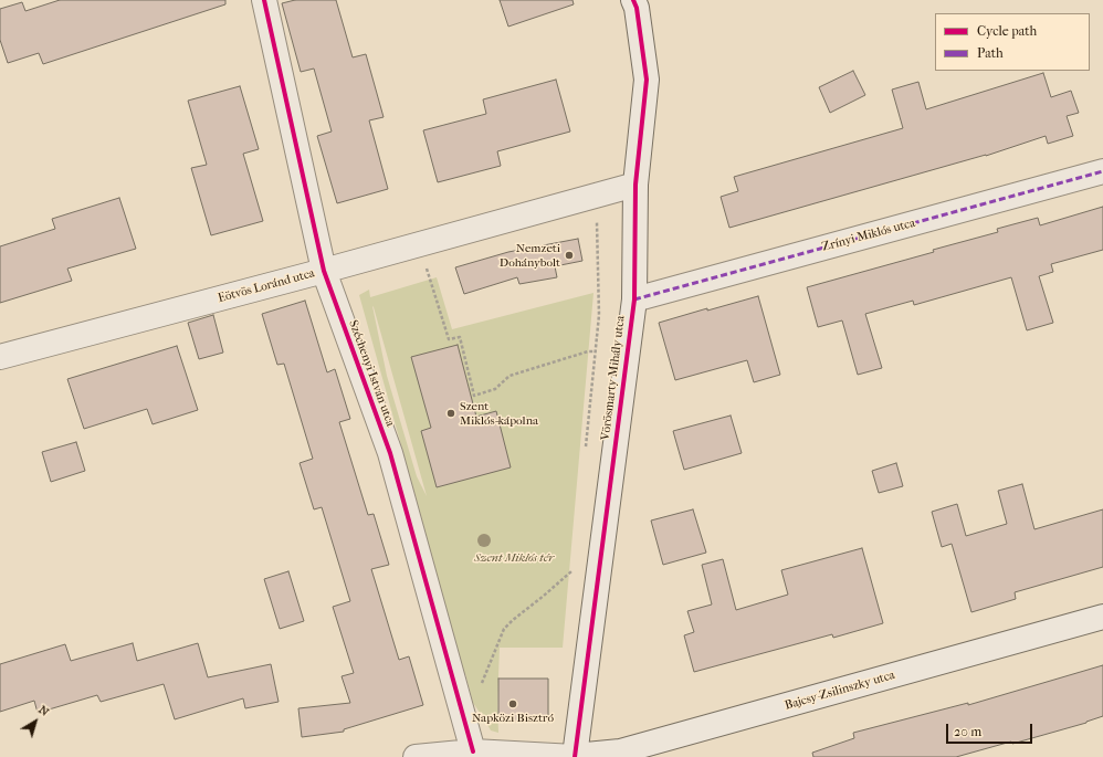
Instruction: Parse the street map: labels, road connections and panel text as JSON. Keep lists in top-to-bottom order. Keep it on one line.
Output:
{"streets":{"street":["Zrínyi Miklós utca","Eötvös Loránd utca","Széchenyi István utca","Vörösmarty Mihály utca","Bajcsy-Zsilinszky utca"]},"crossings":[["Zrínyi Miklós utca","Vörösmarty Mihály utca"],["Eötvös Loránd utca","Széchenyi István utca"],["Eötvös Loránd utca","Vörösmarty Mihály utca"],["Széchenyi István utca","Bajcsy-Zsilinszky utca"],["Vörösmarty Mihály utca","Bajcsy-Zsilinszky utca"]],"parks":["Szent Miklós tér"],"places":["Nemzeti Dohánybolt","Szent Miklós-kápolna","Napközi Bisztró"],"legend":["Cycle path","Path"],"scale_bar":"20 m","north":"top right"}
